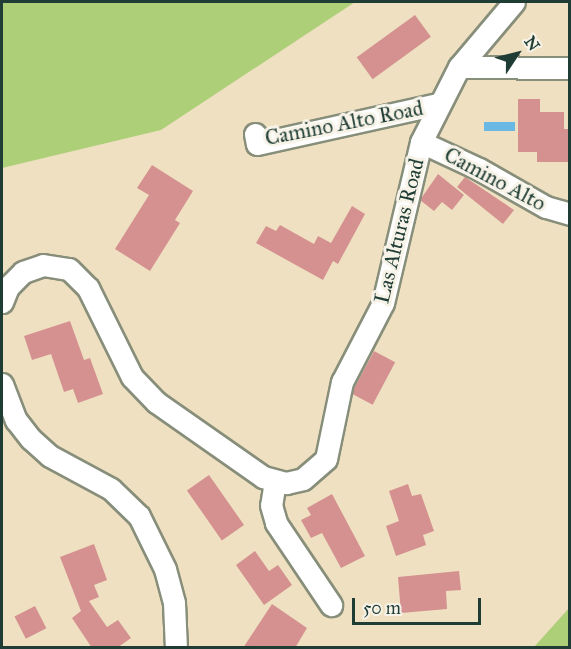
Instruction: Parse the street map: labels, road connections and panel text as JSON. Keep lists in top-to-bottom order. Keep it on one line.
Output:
{"streets":{"street":["Camino Alto Road","Camino Alto","Las Alturas Road"]},"crossings":[["Camino Alto Road","Las Alturas Road"],["Camino Alto","Las Alturas Road"]],"scale_bar":"50 m","north":"top right"}
